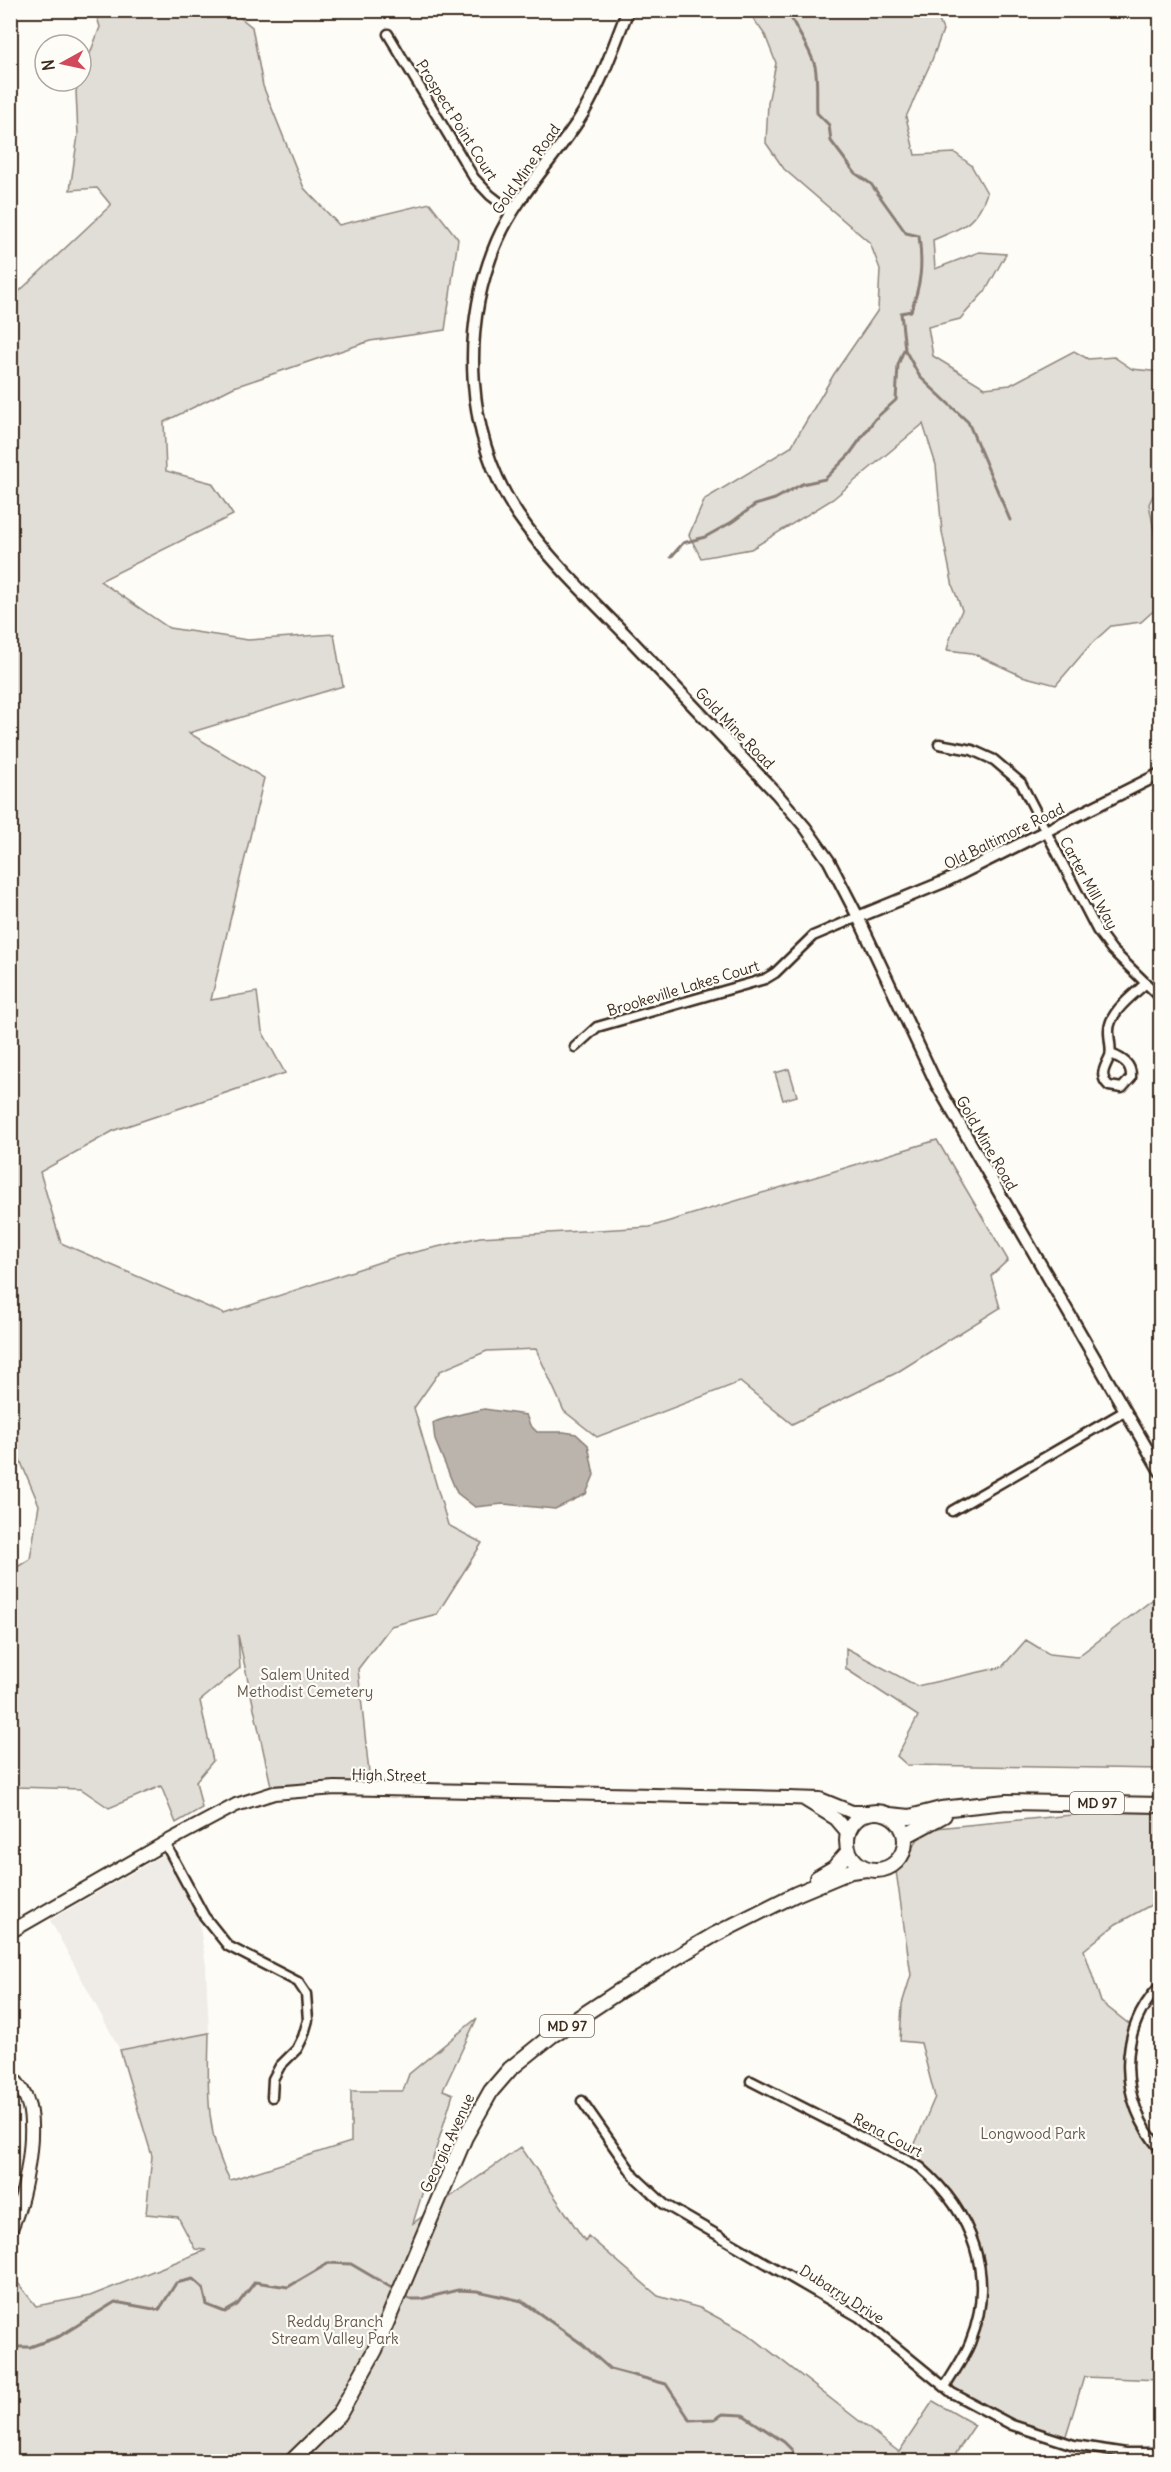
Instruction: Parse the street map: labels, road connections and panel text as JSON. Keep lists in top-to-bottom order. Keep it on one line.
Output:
{"streets":{"main road":["High Street","MD 97","Georgia Avenue"],"street":["Prospect Point Court","Gold Mine Road","Old Baltimore Road","Carter Mill Way","Brookeville Lakes Court","Rena Court","Dubarry Drive"]},"crossings":[["Prospect Point Court","Gold Mine Road"],["Gold Mine Road","Old Baltimore Road"],["Gold Mine Road","Brookeville Lakes Court"],["Old Baltimore Road","Carter Mill Way"],["Old Baltimore Road","Brookeville Lakes Court"],["High Street","MD 97"],["High Street","Georgia Avenue"],["MD 97","Georgia Avenue"],["Rena Court","Dubarry Drive"]],"parks":["Salem United Methodist Cemetery","Longwood Park","Reddy Branch Stream Valley Park"],"north":"left"}
